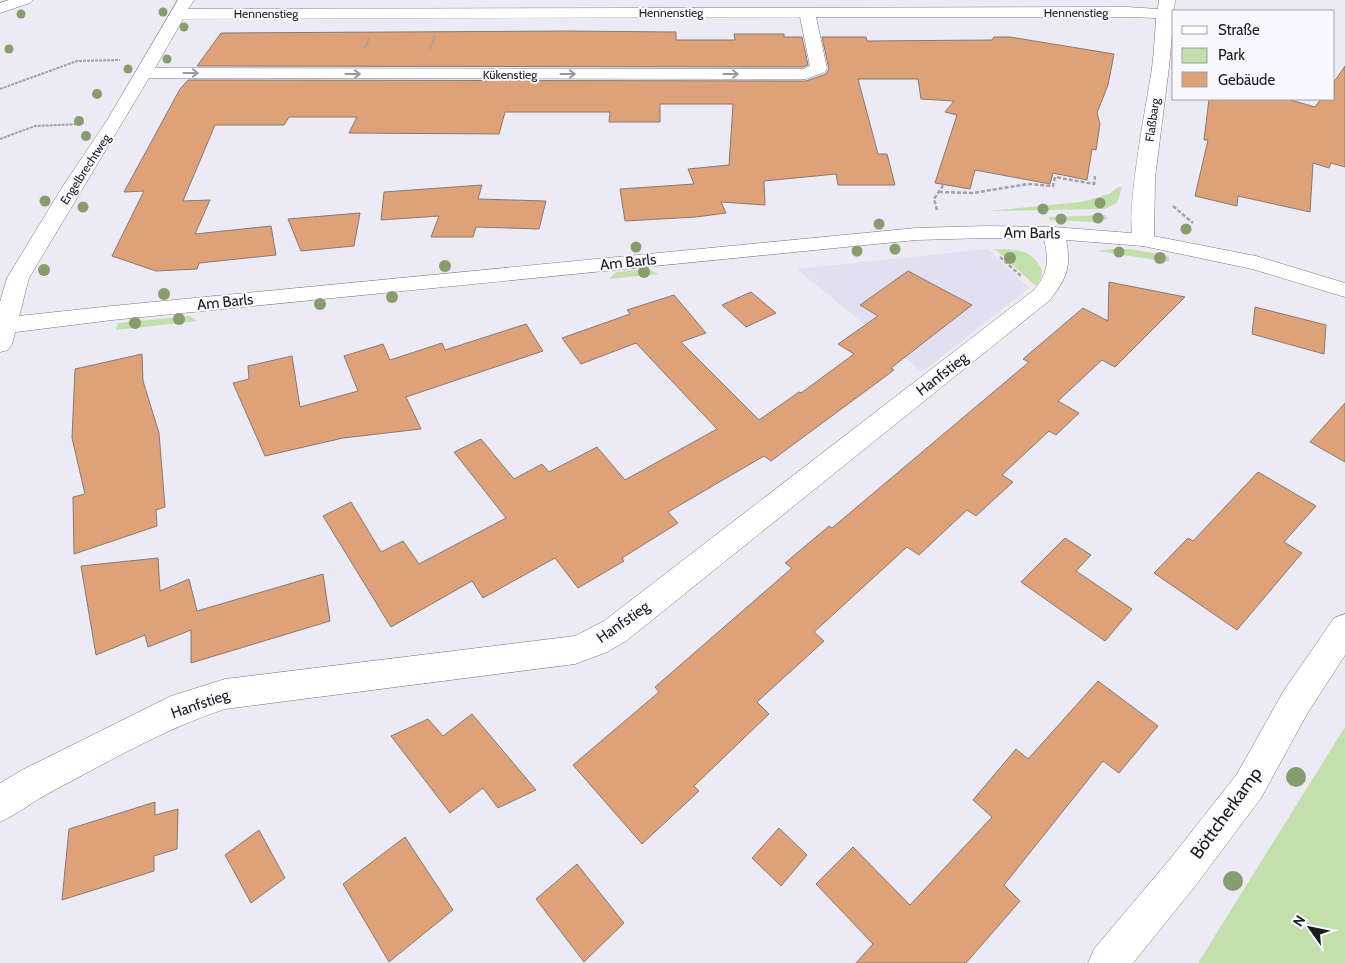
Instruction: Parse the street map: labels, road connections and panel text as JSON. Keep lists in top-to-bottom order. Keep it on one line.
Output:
{"streets":{"street":["Hennenstieg","Kükenstieg","Flaßbarg","Engelbrechtweg","Am Barls","Hanfstieg","Böttcherkamp"]},"crossings":[["Hennenstieg","Kükenstieg"],["Hennenstieg","Flaßbarg"],["Hennenstieg","Engelbrechtweg"],["Kükenstieg","Engelbrechtweg"],["Flaßbarg","Am Barls"],["Engelbrechtweg","Am Barls"],["Am Barls","Hanfstieg"]],"one_way":["Kükenstieg"],"legend":["Straße","Park","Gebäude"],"north":"top left"}
